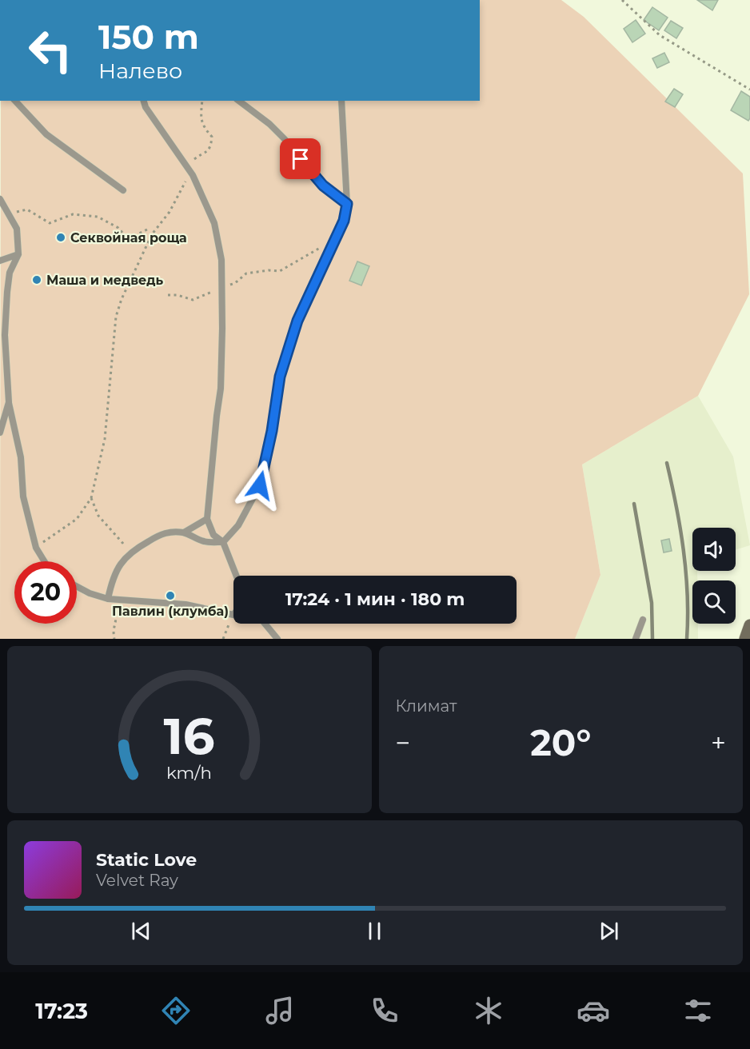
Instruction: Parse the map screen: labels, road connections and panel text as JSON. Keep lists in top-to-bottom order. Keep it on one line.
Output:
{"places":["Секвойная роща","Маша и медведь","Павлин (клумба)"],"page":{"turn":["150 m","Налево"],"limit":"20","trip":"17:24 · 1 мин · 180 m","tile":"Климат","heat":["−","20°","+"],"song":["Static Love","Velvet Ray"],"tabs":"17:23","gauge":["16","km/h"]}}
